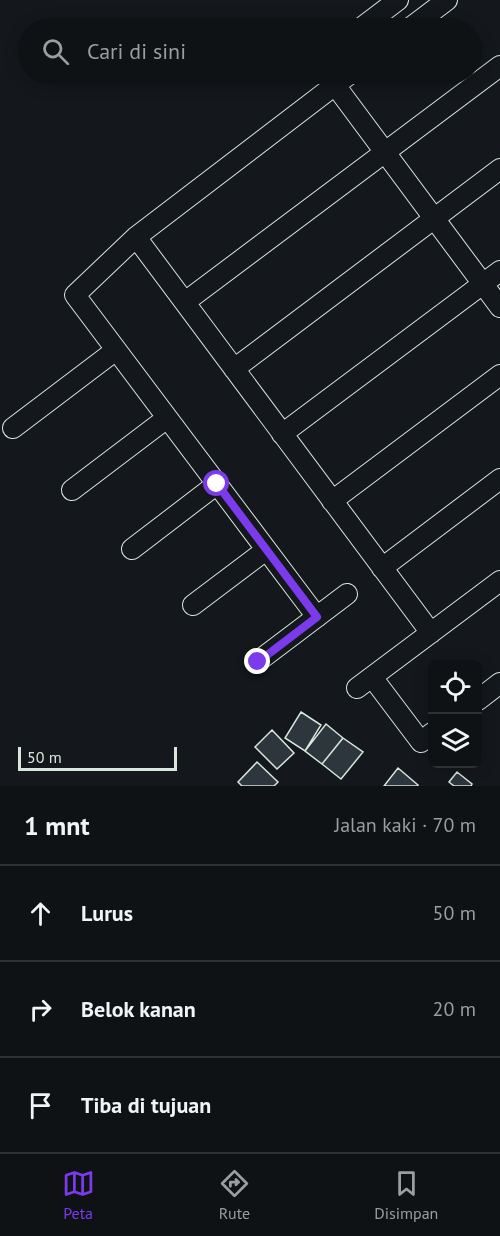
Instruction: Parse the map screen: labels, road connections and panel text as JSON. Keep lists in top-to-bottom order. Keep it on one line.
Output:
{"scale_bar":"50 m","page":{"search":"Cari di sini","scale":"50 m","heading":["1 mnt","Jalan kaki · 70 m"],"list":[["Lurus","50 m"],["Belok kanan","20 m"],"Tiba di tujuan"],"nav":["Peta","Rute","Disimpan"]}}
